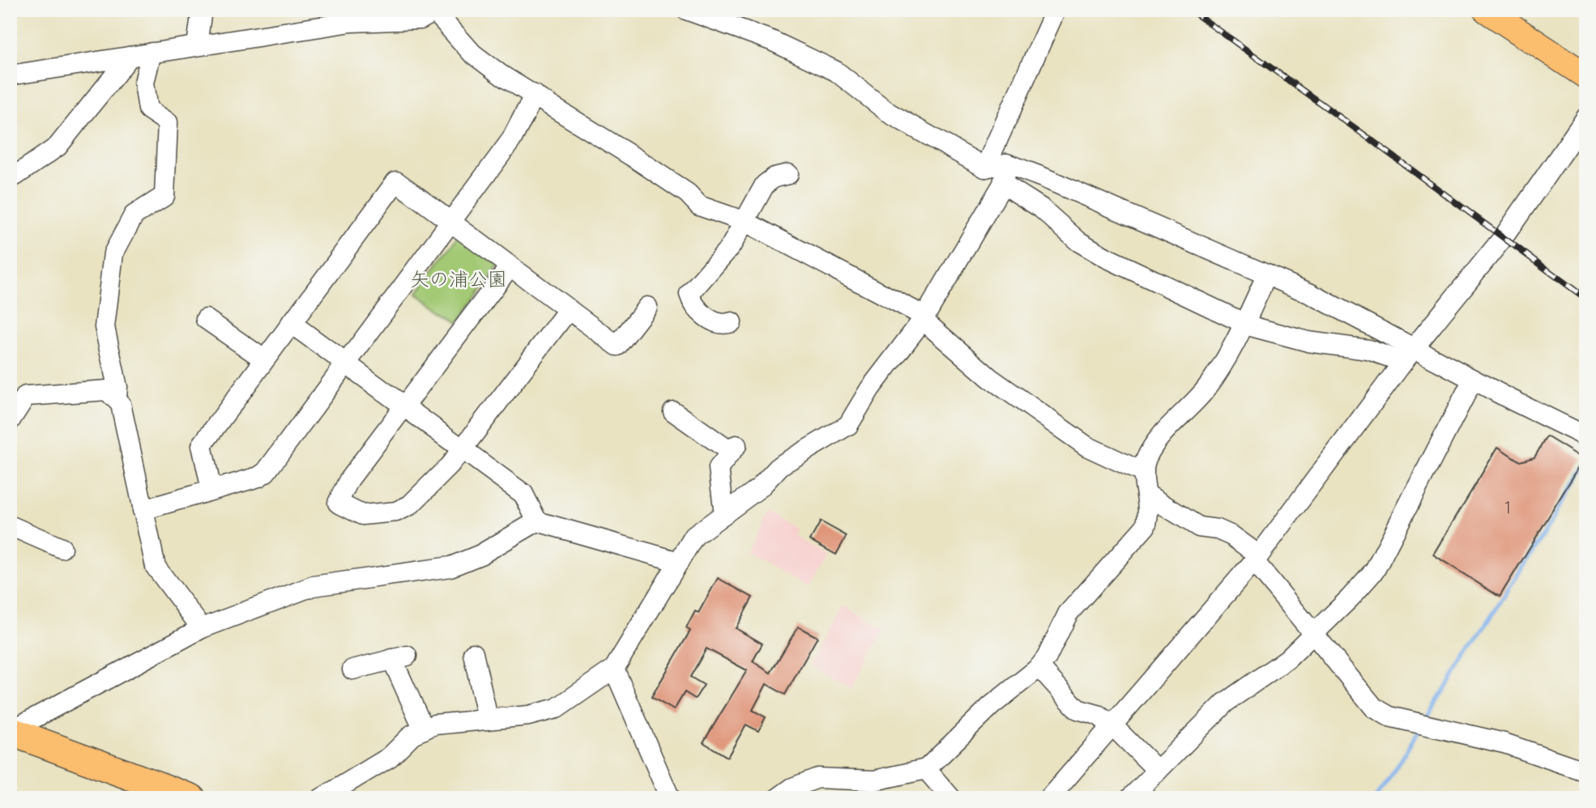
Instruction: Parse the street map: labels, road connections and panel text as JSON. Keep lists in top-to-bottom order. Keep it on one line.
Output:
{"parks":["矢の浦公園"],"house_numbers":["１"]}
